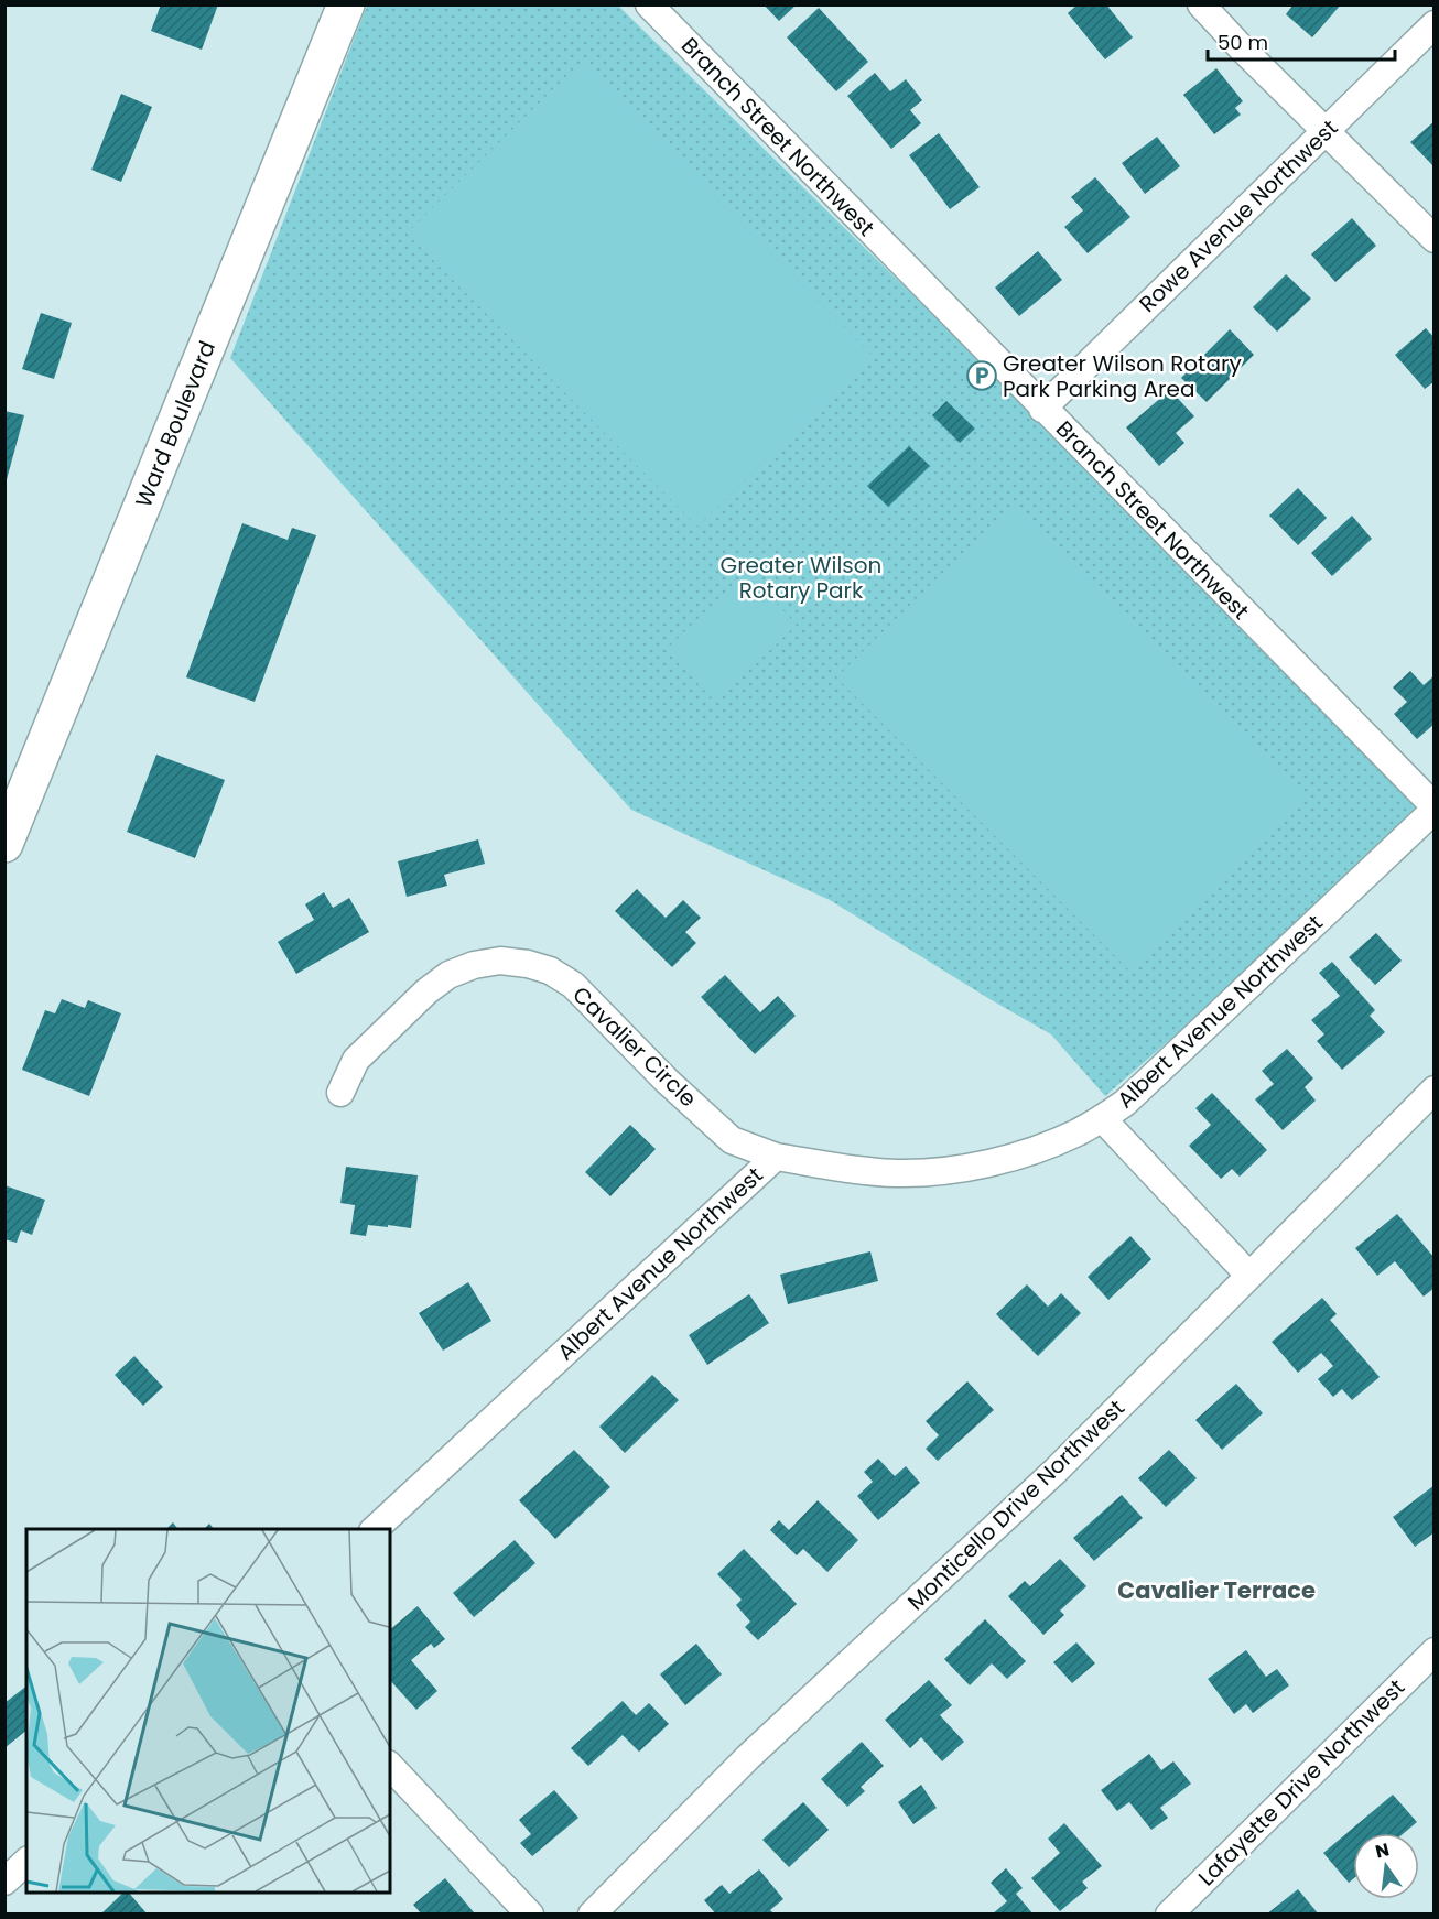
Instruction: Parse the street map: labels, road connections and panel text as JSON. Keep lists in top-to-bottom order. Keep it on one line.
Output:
{"streets":{"main road":["Ward Boulevard"],"street":["Branch Street Northwest","Rowe Avenue Northwest","Albert Avenue Northwest","Cavalier Circle","Monticello Drive Northwest","Lafayette Drive Northwest"]},"crossings":[["Branch Street Northwest","Rowe Avenue Northwest"],["Branch Street Northwest","Albert Avenue Northwest"],["Albert Avenue Northwest","Cavalier Circle"]],"districts":["Cavalier Terrace"],"parks":["Greater Wilson Rotary Park"],"places":{"parking":["Greater Wilson Rotary Park Parking Area"]},"scale_bar":"50 m","north":"top"}
